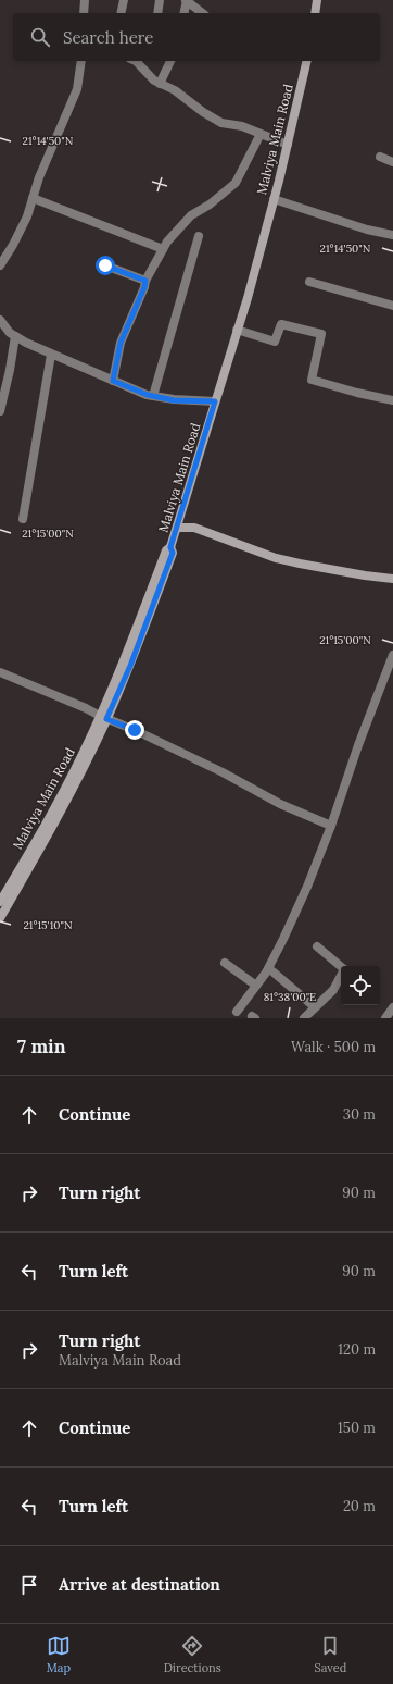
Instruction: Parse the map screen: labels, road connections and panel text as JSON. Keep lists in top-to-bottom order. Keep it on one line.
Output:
{"streets":{"street":["Malviya Main Road"]},"page":{"search":"Search here","heading":["7 min","Walk · 500 m"],"list":[["Continue","30 m"],["Turn right","90 m"],["Turn left","90 m"],["Turn right","Malviya Main Road","120 m"],["Continue","150 m"],["Turn left","20 m"],"Arrive at destination"],"nav":["Map","Directions","Saved"]},"coordinates":["21°14'50\"N","21°15'00\"N","21°15'10\"N","81°38'00\"E"]}
